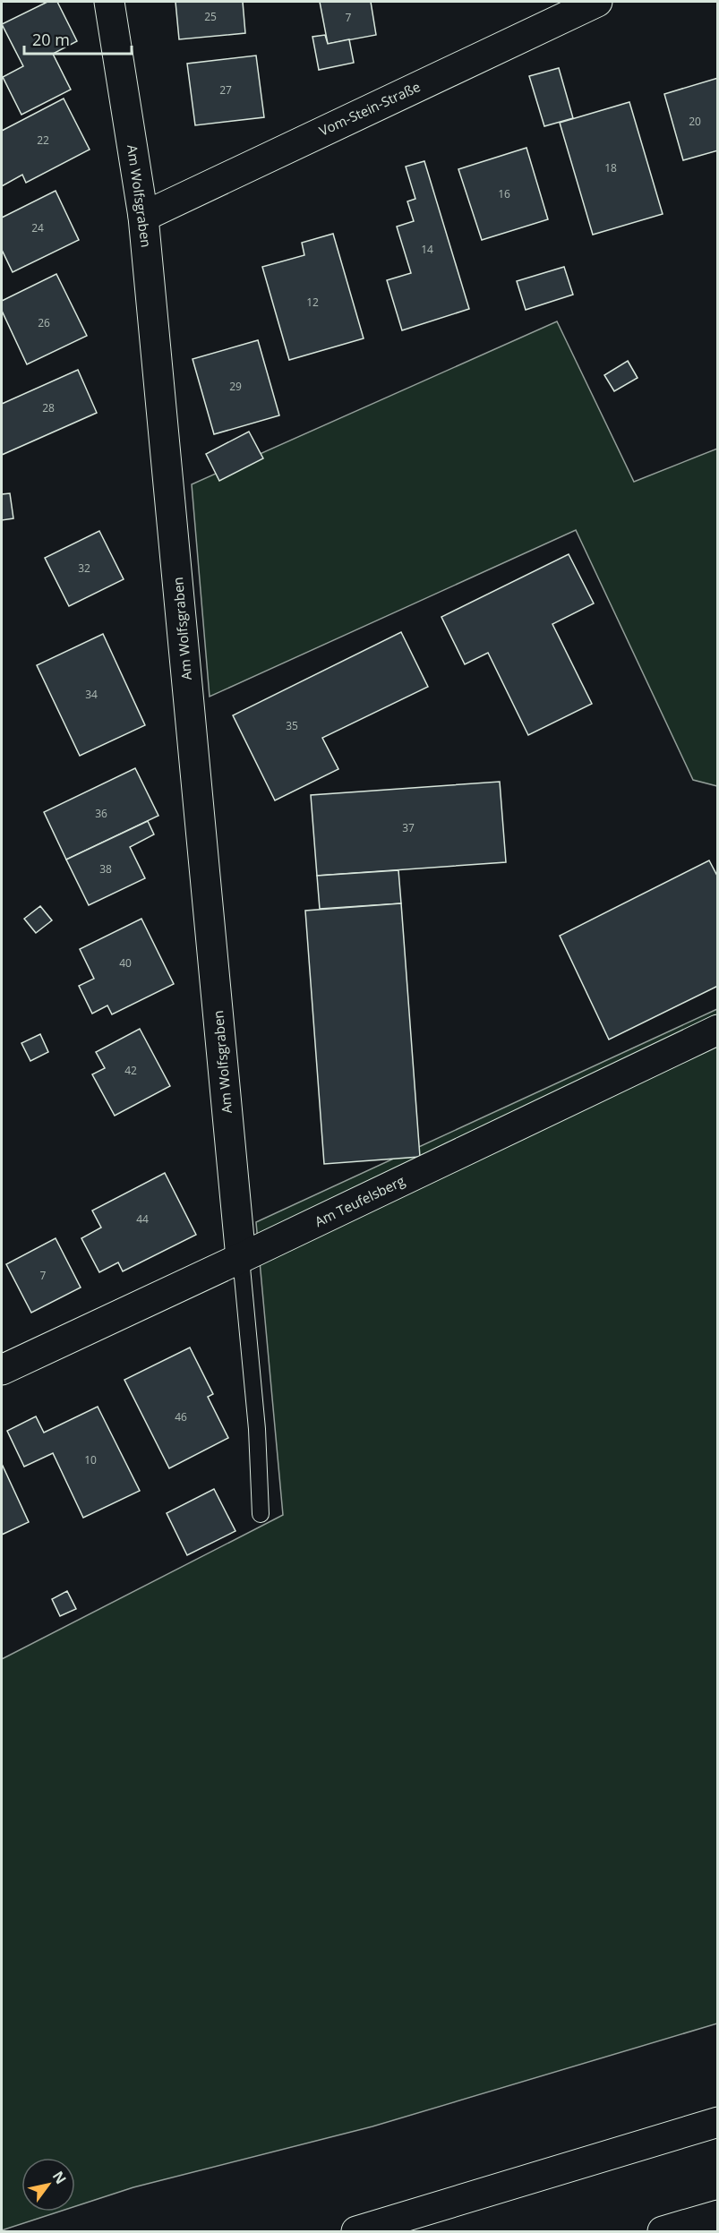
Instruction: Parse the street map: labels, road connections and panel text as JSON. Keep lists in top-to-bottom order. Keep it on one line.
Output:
{"streets":{"main road":["Vom-Stein-Straße","Am Wolfsgraben","Am Teufelsberg"]},"crossings":[["Vom-Stein-Straße","Am Wolfsgraben"],["Am Wolfsgraben","Am Teufelsberg"]],"house_numbers":["25","7","27","20","22","18","16","24","14","12","26","29","28","32","34","35","36","37","38","40","42","44","7","46","10"],"scale_bar":"20 m","north":"top right"}
